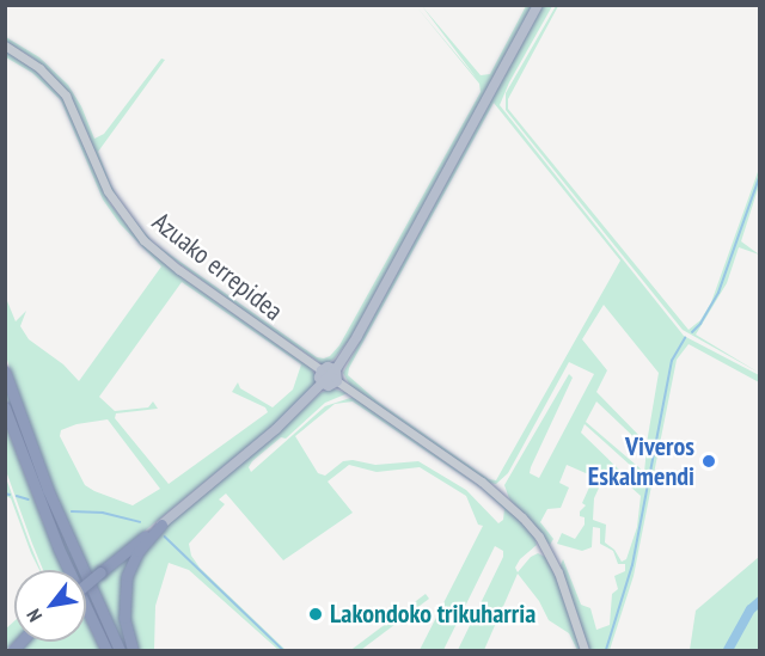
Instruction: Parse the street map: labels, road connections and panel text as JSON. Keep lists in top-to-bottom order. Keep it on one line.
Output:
{"streets":{"street":["Azuako errepidea"]},"places":["Viveros Eskalmendi","Lakondoko trikuharria"],"north":"bottom left"}
